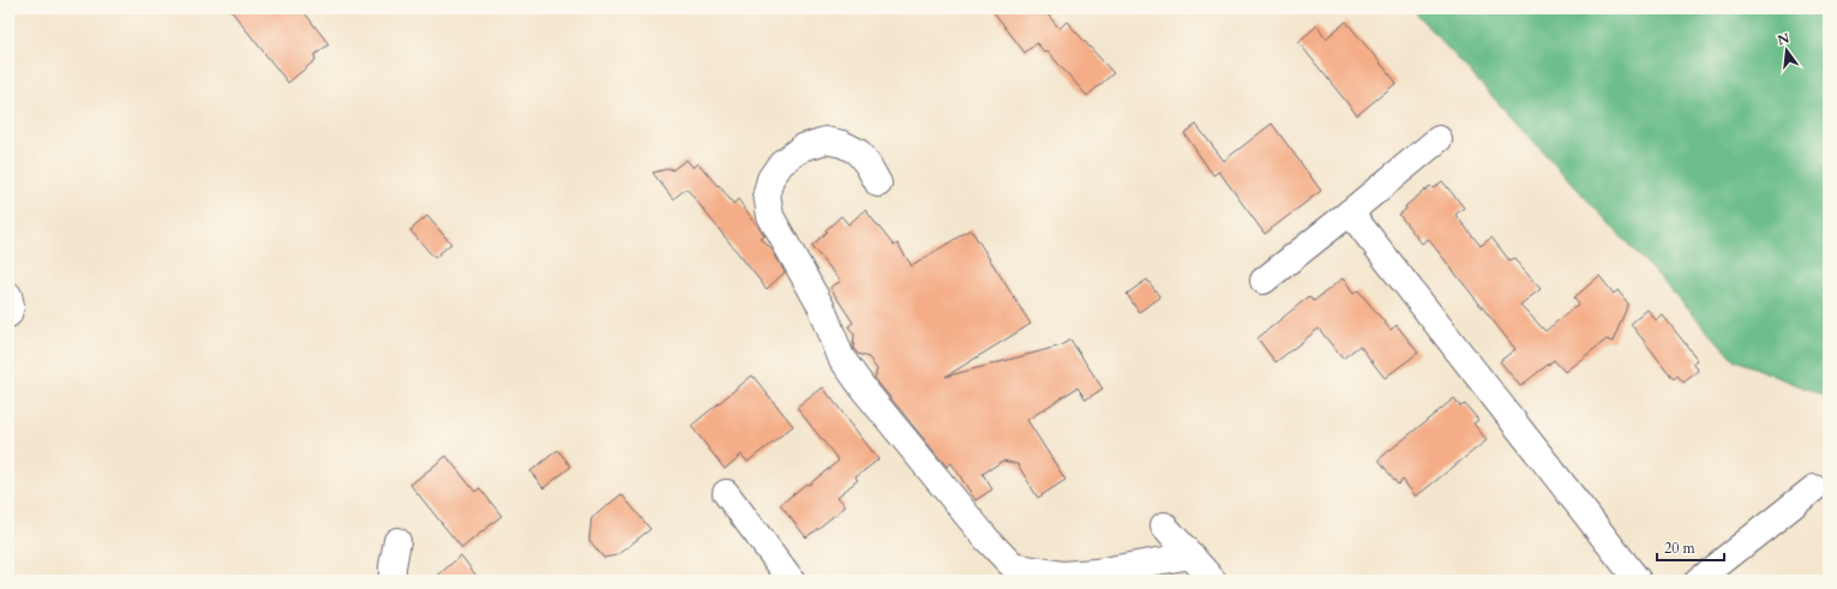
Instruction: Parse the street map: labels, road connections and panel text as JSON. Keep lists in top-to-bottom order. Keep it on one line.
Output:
{"scale_bar":"20 m","north":"top"}
